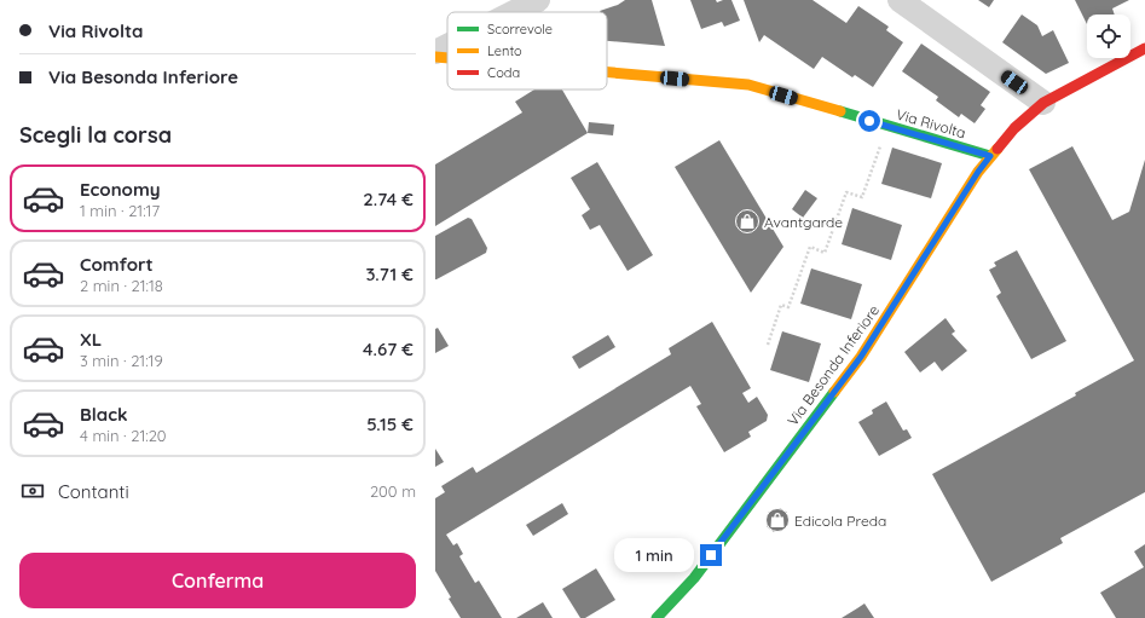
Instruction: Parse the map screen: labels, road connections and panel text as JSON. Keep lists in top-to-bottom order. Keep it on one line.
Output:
{"streets":{"street":["Via Rivolta","Via Besonda Inferiore"]},"crossings":[["Via Rivolta","Via Besonda Inferiore"]],"places":{"shop":["Avantgarde","Edicola Preda"]},"legend":["Scorrevole","Lento","Coda"],"page":{"banner":["Via Rivolta","Via Besonda Inferiore"],"heading":"Scegli la corsa","list":[{"name":"Economy","note":"1 min · 21:17","value":"2.74 €"},{"name":"Comfort","note":"2 min · 21:18","value":"3.71 €"},{"name":"XL","note":"3 min · 21:19","value":"4.67 €"},{"name":"Black","note":"4 min · 21:20","value":"5.15 €"}],"pay":["Contanti","200 m"],"bubble":"1 min","buttons":"Conferma"}}
